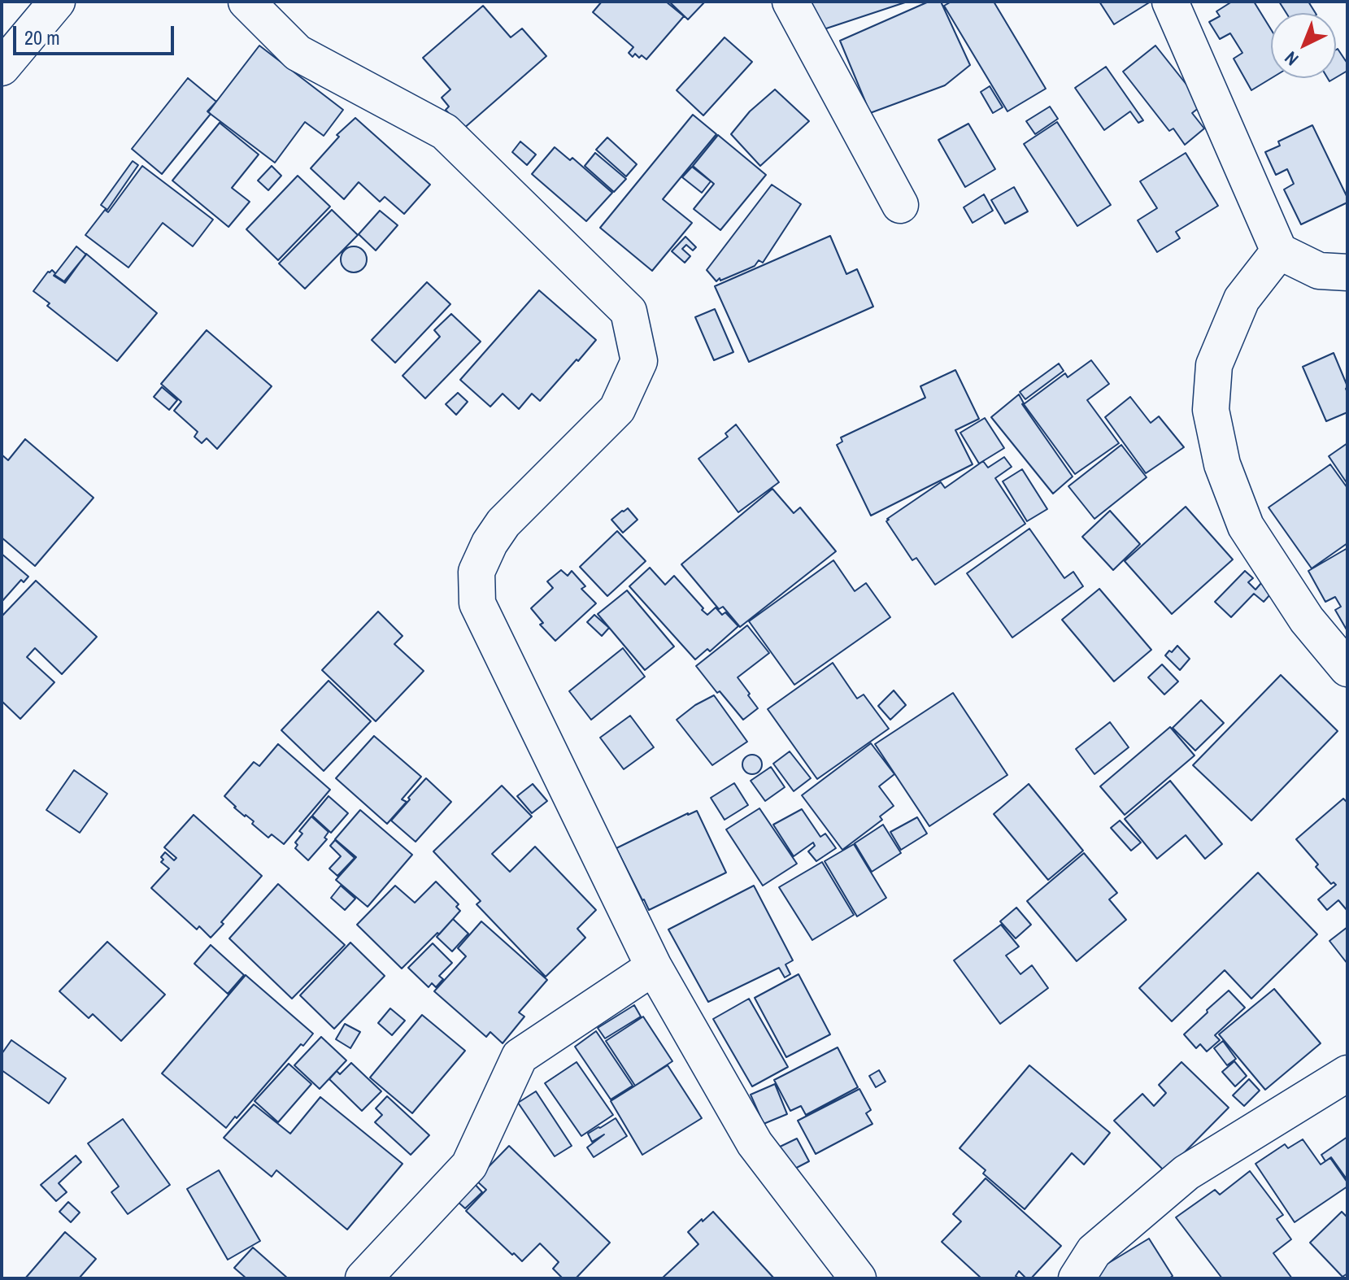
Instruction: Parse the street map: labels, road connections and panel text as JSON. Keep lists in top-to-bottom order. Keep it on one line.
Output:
{"scale_bar":"20 m","north":"bottom left"}
